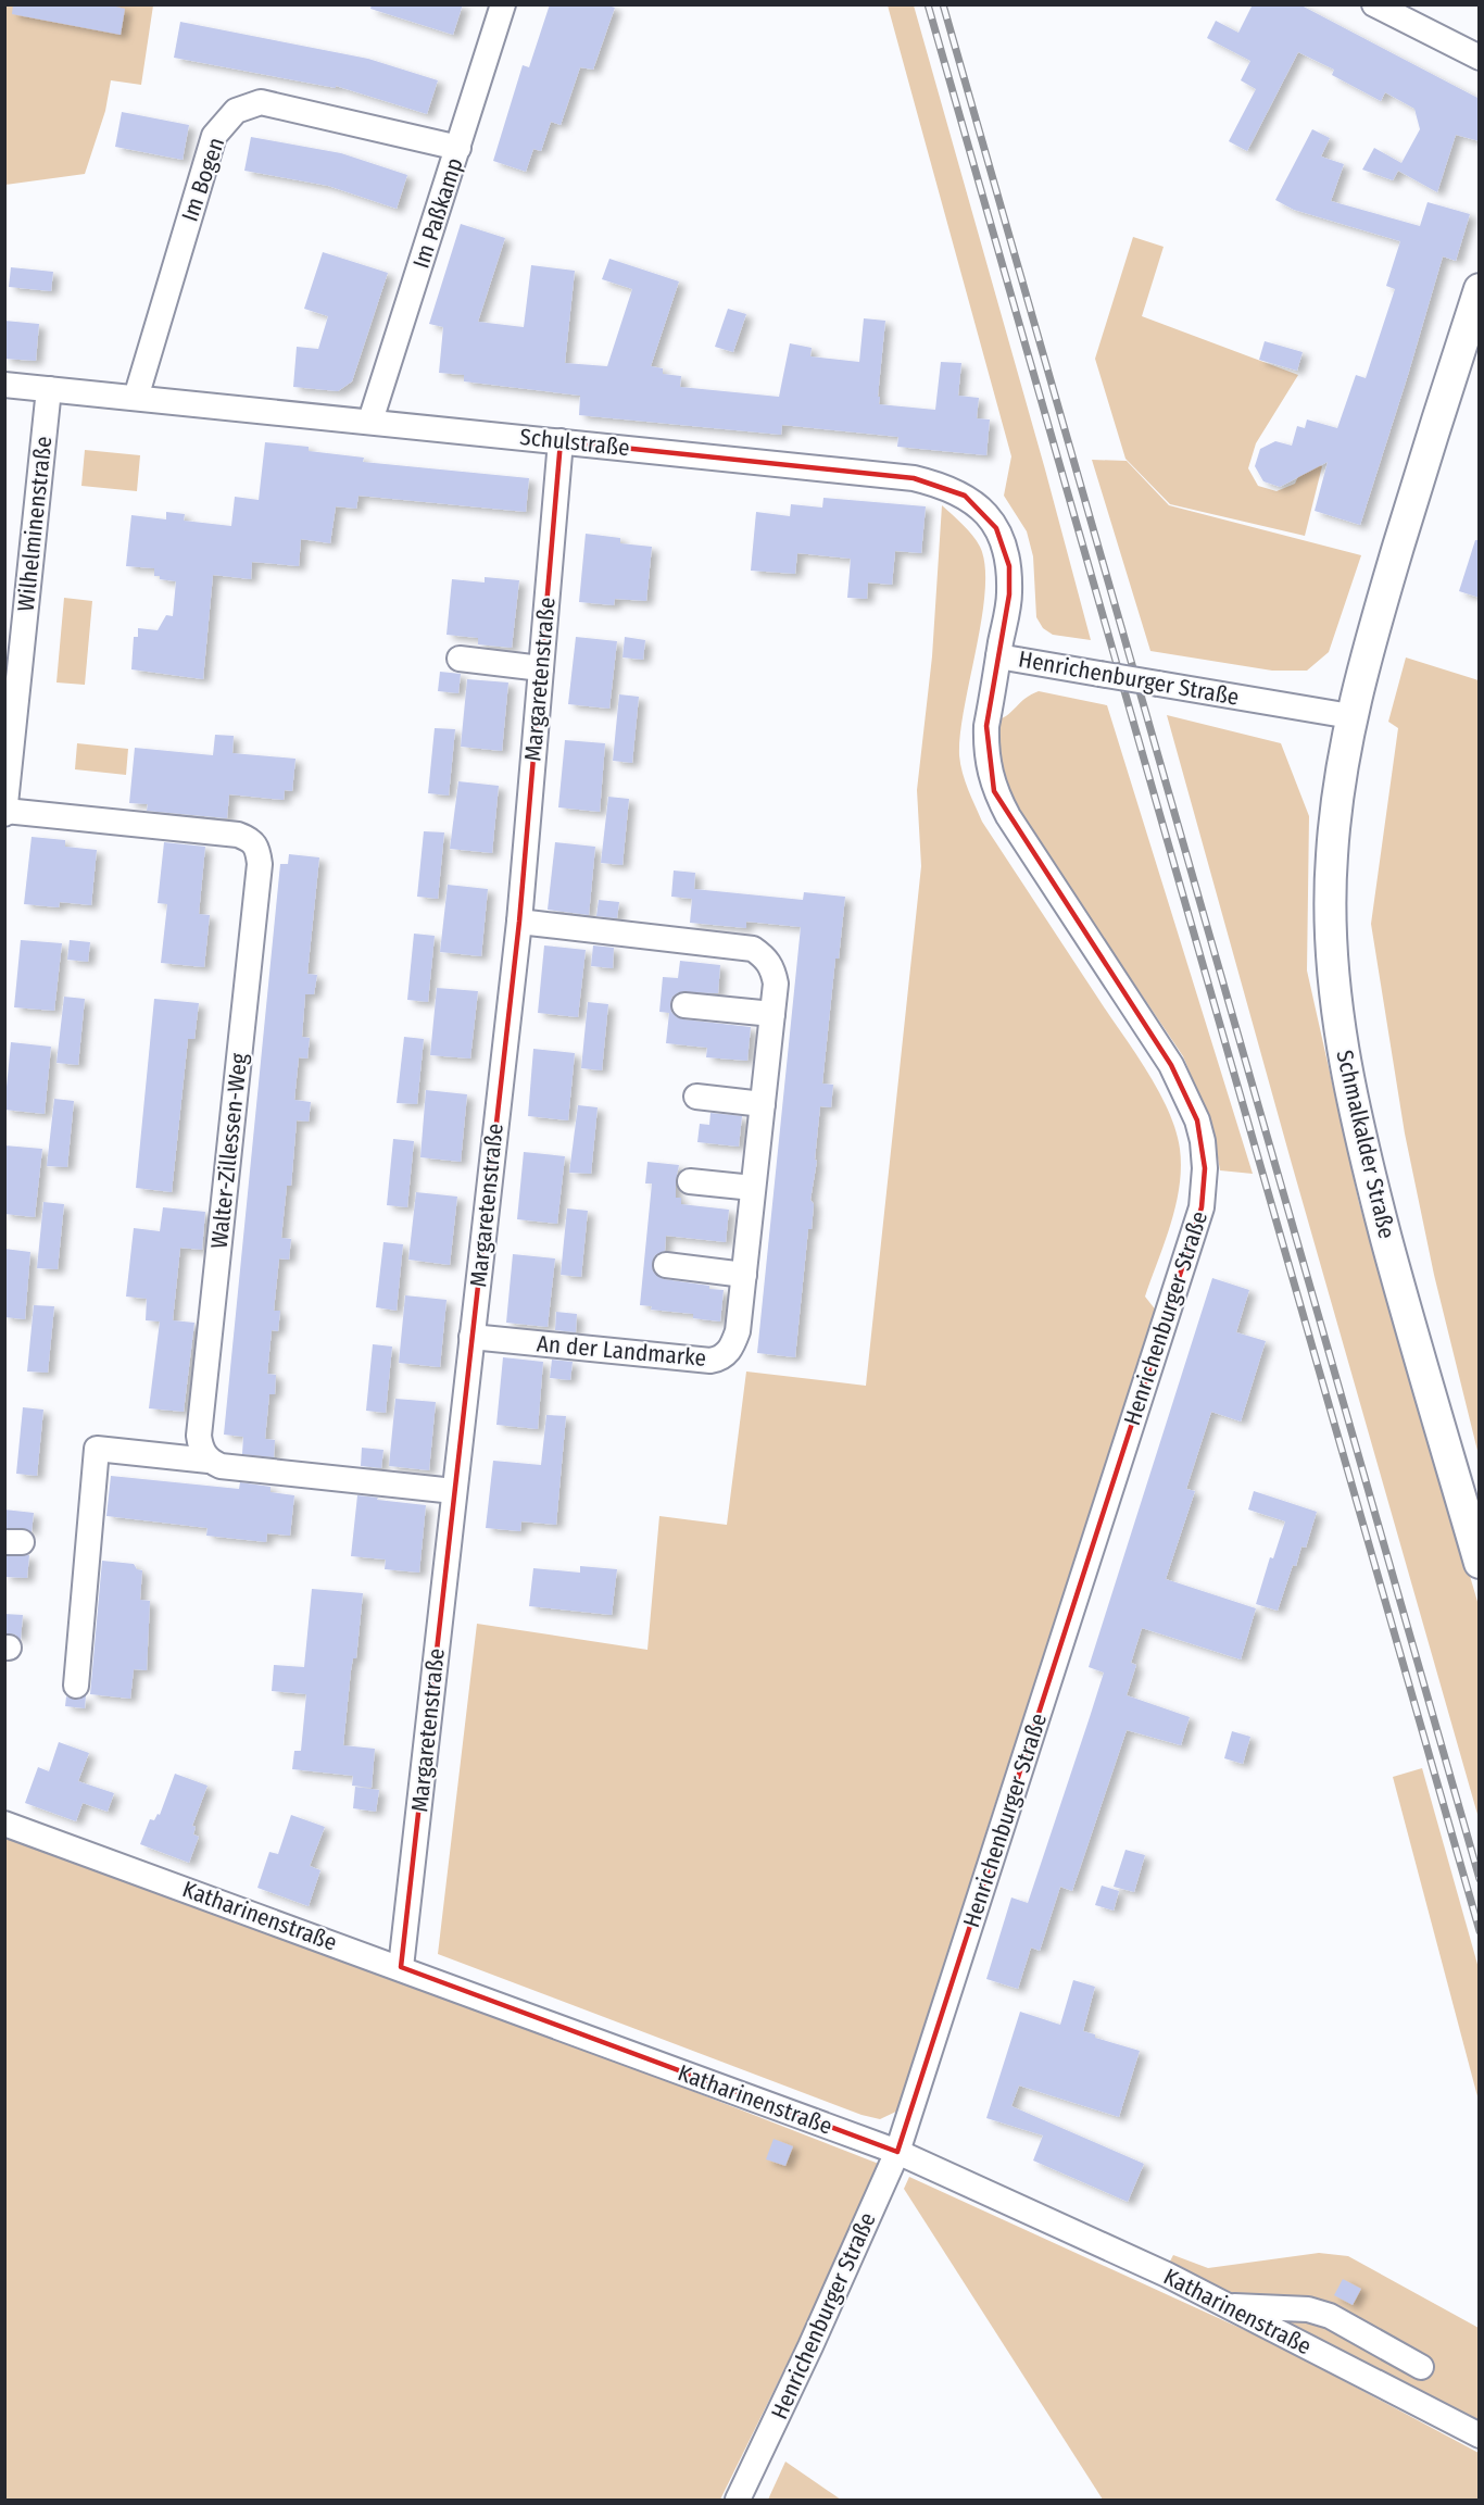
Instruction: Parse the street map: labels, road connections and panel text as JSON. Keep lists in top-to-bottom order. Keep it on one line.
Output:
{"streets":{"main road":["Schmalkalder Straße"],"street":["Im Bogen","Im Paßkamp","Schulstraße","Wilhelminenstraße","Henrichenburger Straße","Margaretenstraße","Walter-Zillessen-Weg","An der Landmarke","Katharinenstraße"]},"crossings":[["Im Bogen","Im Paßkamp"],["Im Bogen","Schulstraße"],["Im Paßkamp","Schulstraße"],["Schulstraße","Wilhelminenstraße"],["Schulstraße","Henrichenburger Straße"],["Schulstraße","Margaretenstraße"],["Wilhelminenstraße","Walter-Zillessen-Weg"],["Henrichenburger Straße","Schmalkalder Straße"],["Henrichenburger Straße","Katharinenstraße"],["Margaretenstraße","An der Landmarke"],["Margaretenstraße","Katharinenstraße"]]}
